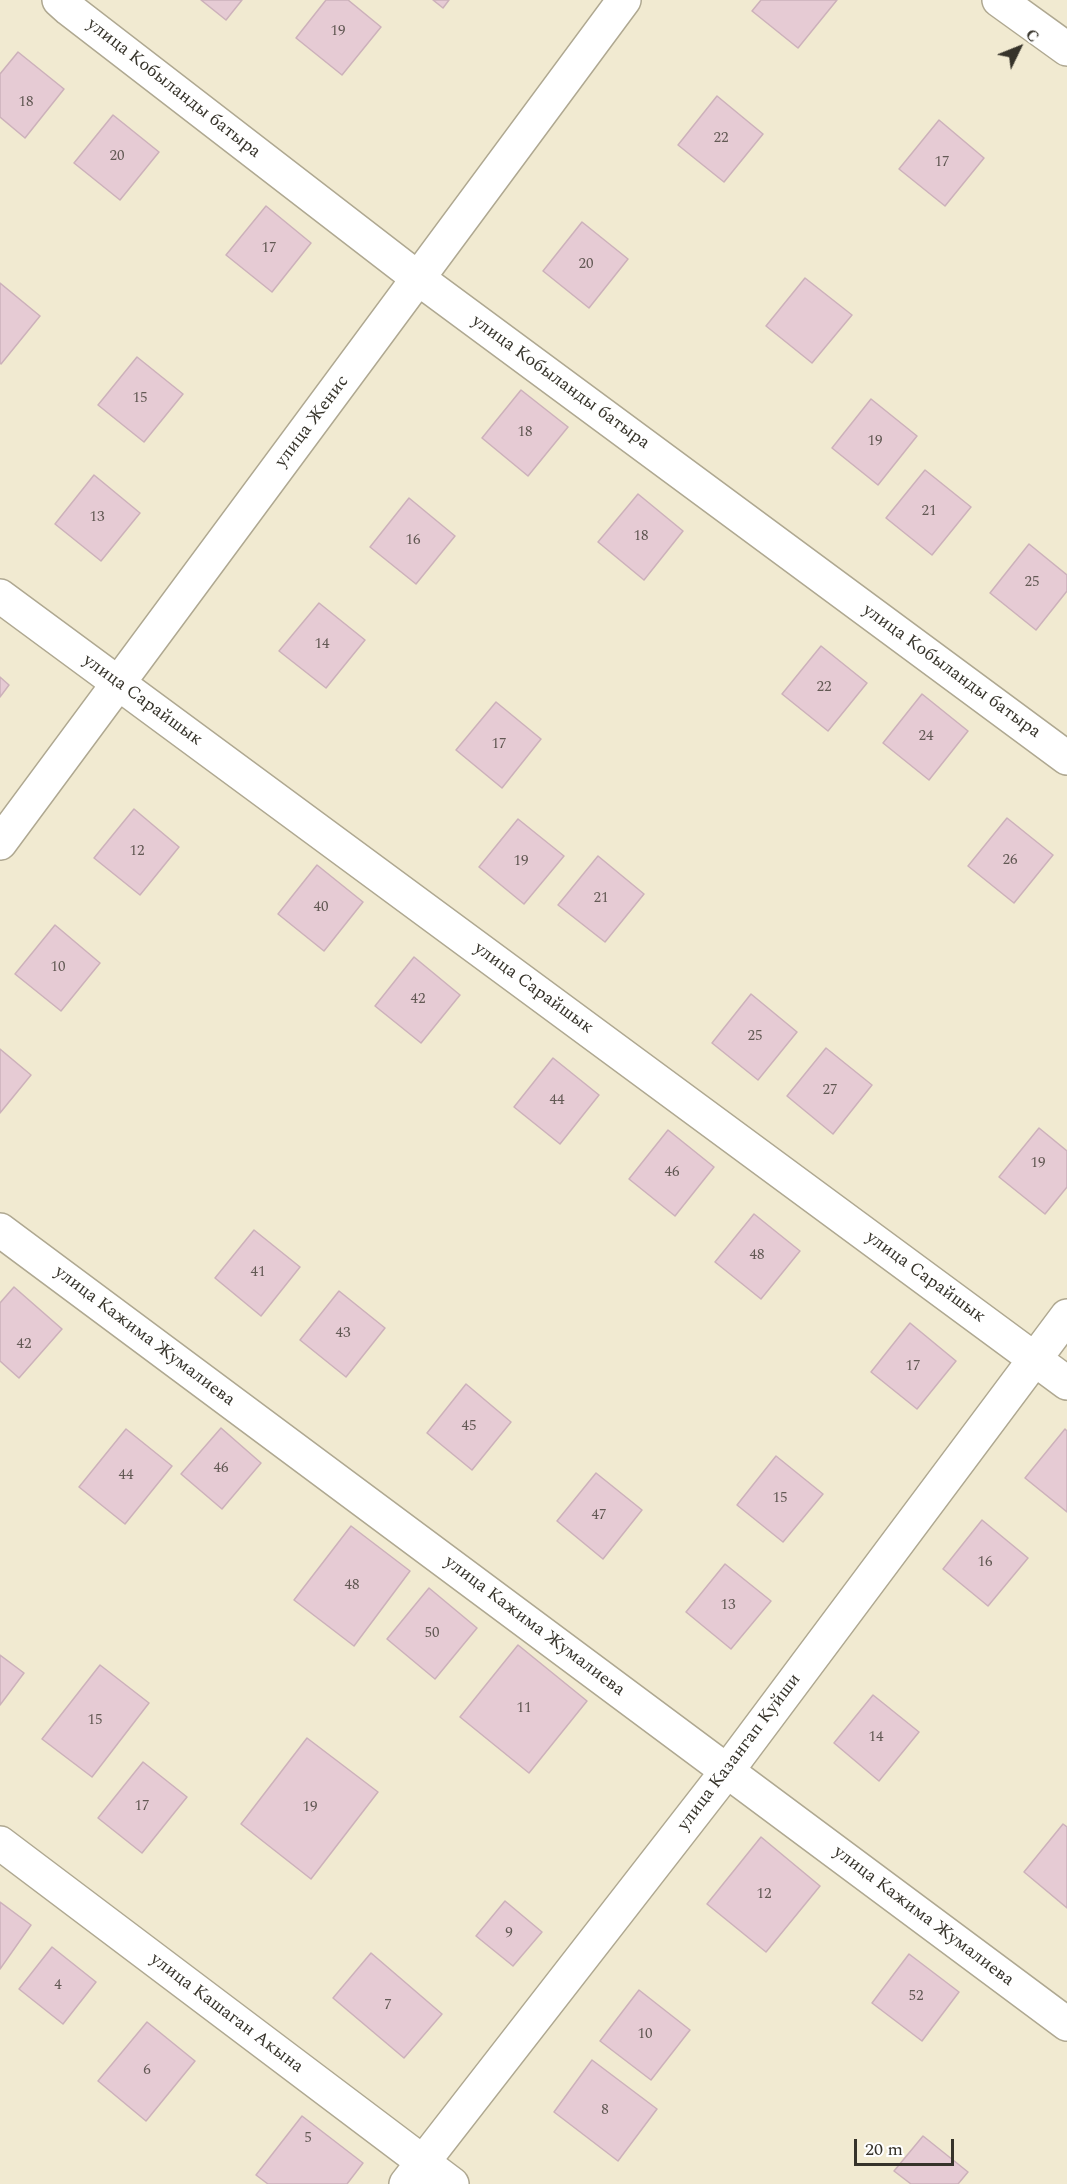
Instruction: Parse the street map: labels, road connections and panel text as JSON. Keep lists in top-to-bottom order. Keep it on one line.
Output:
{"streets":{"street":["улица Кобыланды батыра","улица Женис","улица Сарайшык","улица Кажима Жумалиева","улица Казангап Куйши","улица Кашаган Акына"]},"crossings":[["улица Кобыланды батыра","улица Женис"],["улица Женис","улица Сарайшык"],["улица Сарайшык","улица Казангап Куйши"],["улица Кажима Жумалиева","улица Казангап Куйши"],["улица Казангап Куйши","улица Кашаган Акына"]],"house_numbers":["19","18","22","20","17","17","20","15","18","19","21","13","18","16","25","14","22","24","17","12","26","19","21","40","10","42","25","27","44","19","46","48","41","43","42","17","45","46","44","15","47","16","48","13","50","11","15","14","17","19","12","9","4","52","7","10","6","8","5"],"scale_bar":"20 m","north":"top right"}
